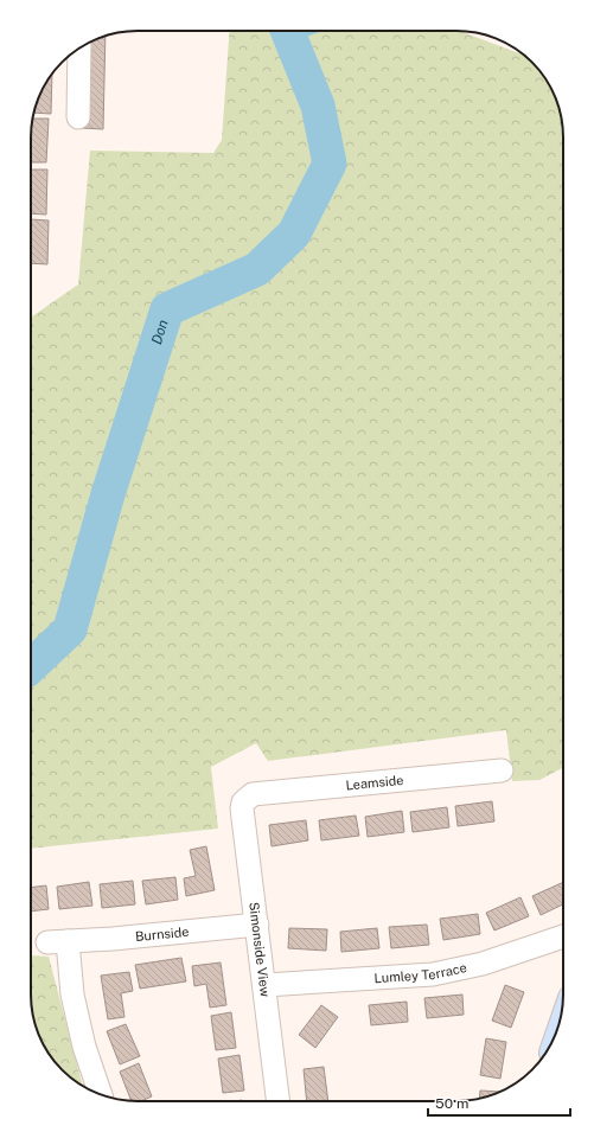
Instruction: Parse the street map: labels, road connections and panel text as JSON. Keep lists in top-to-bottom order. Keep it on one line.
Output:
{"streets":{"street":["Leamside","Burnside","Simonside View","Lumley Terrace"]},"crossings":[["Leamside","Simonside View"],["Burnside","Simonside View"],["Simonside View","Lumley Terrace"]],"water":["Don"],"scale_bar":"50 m"}
